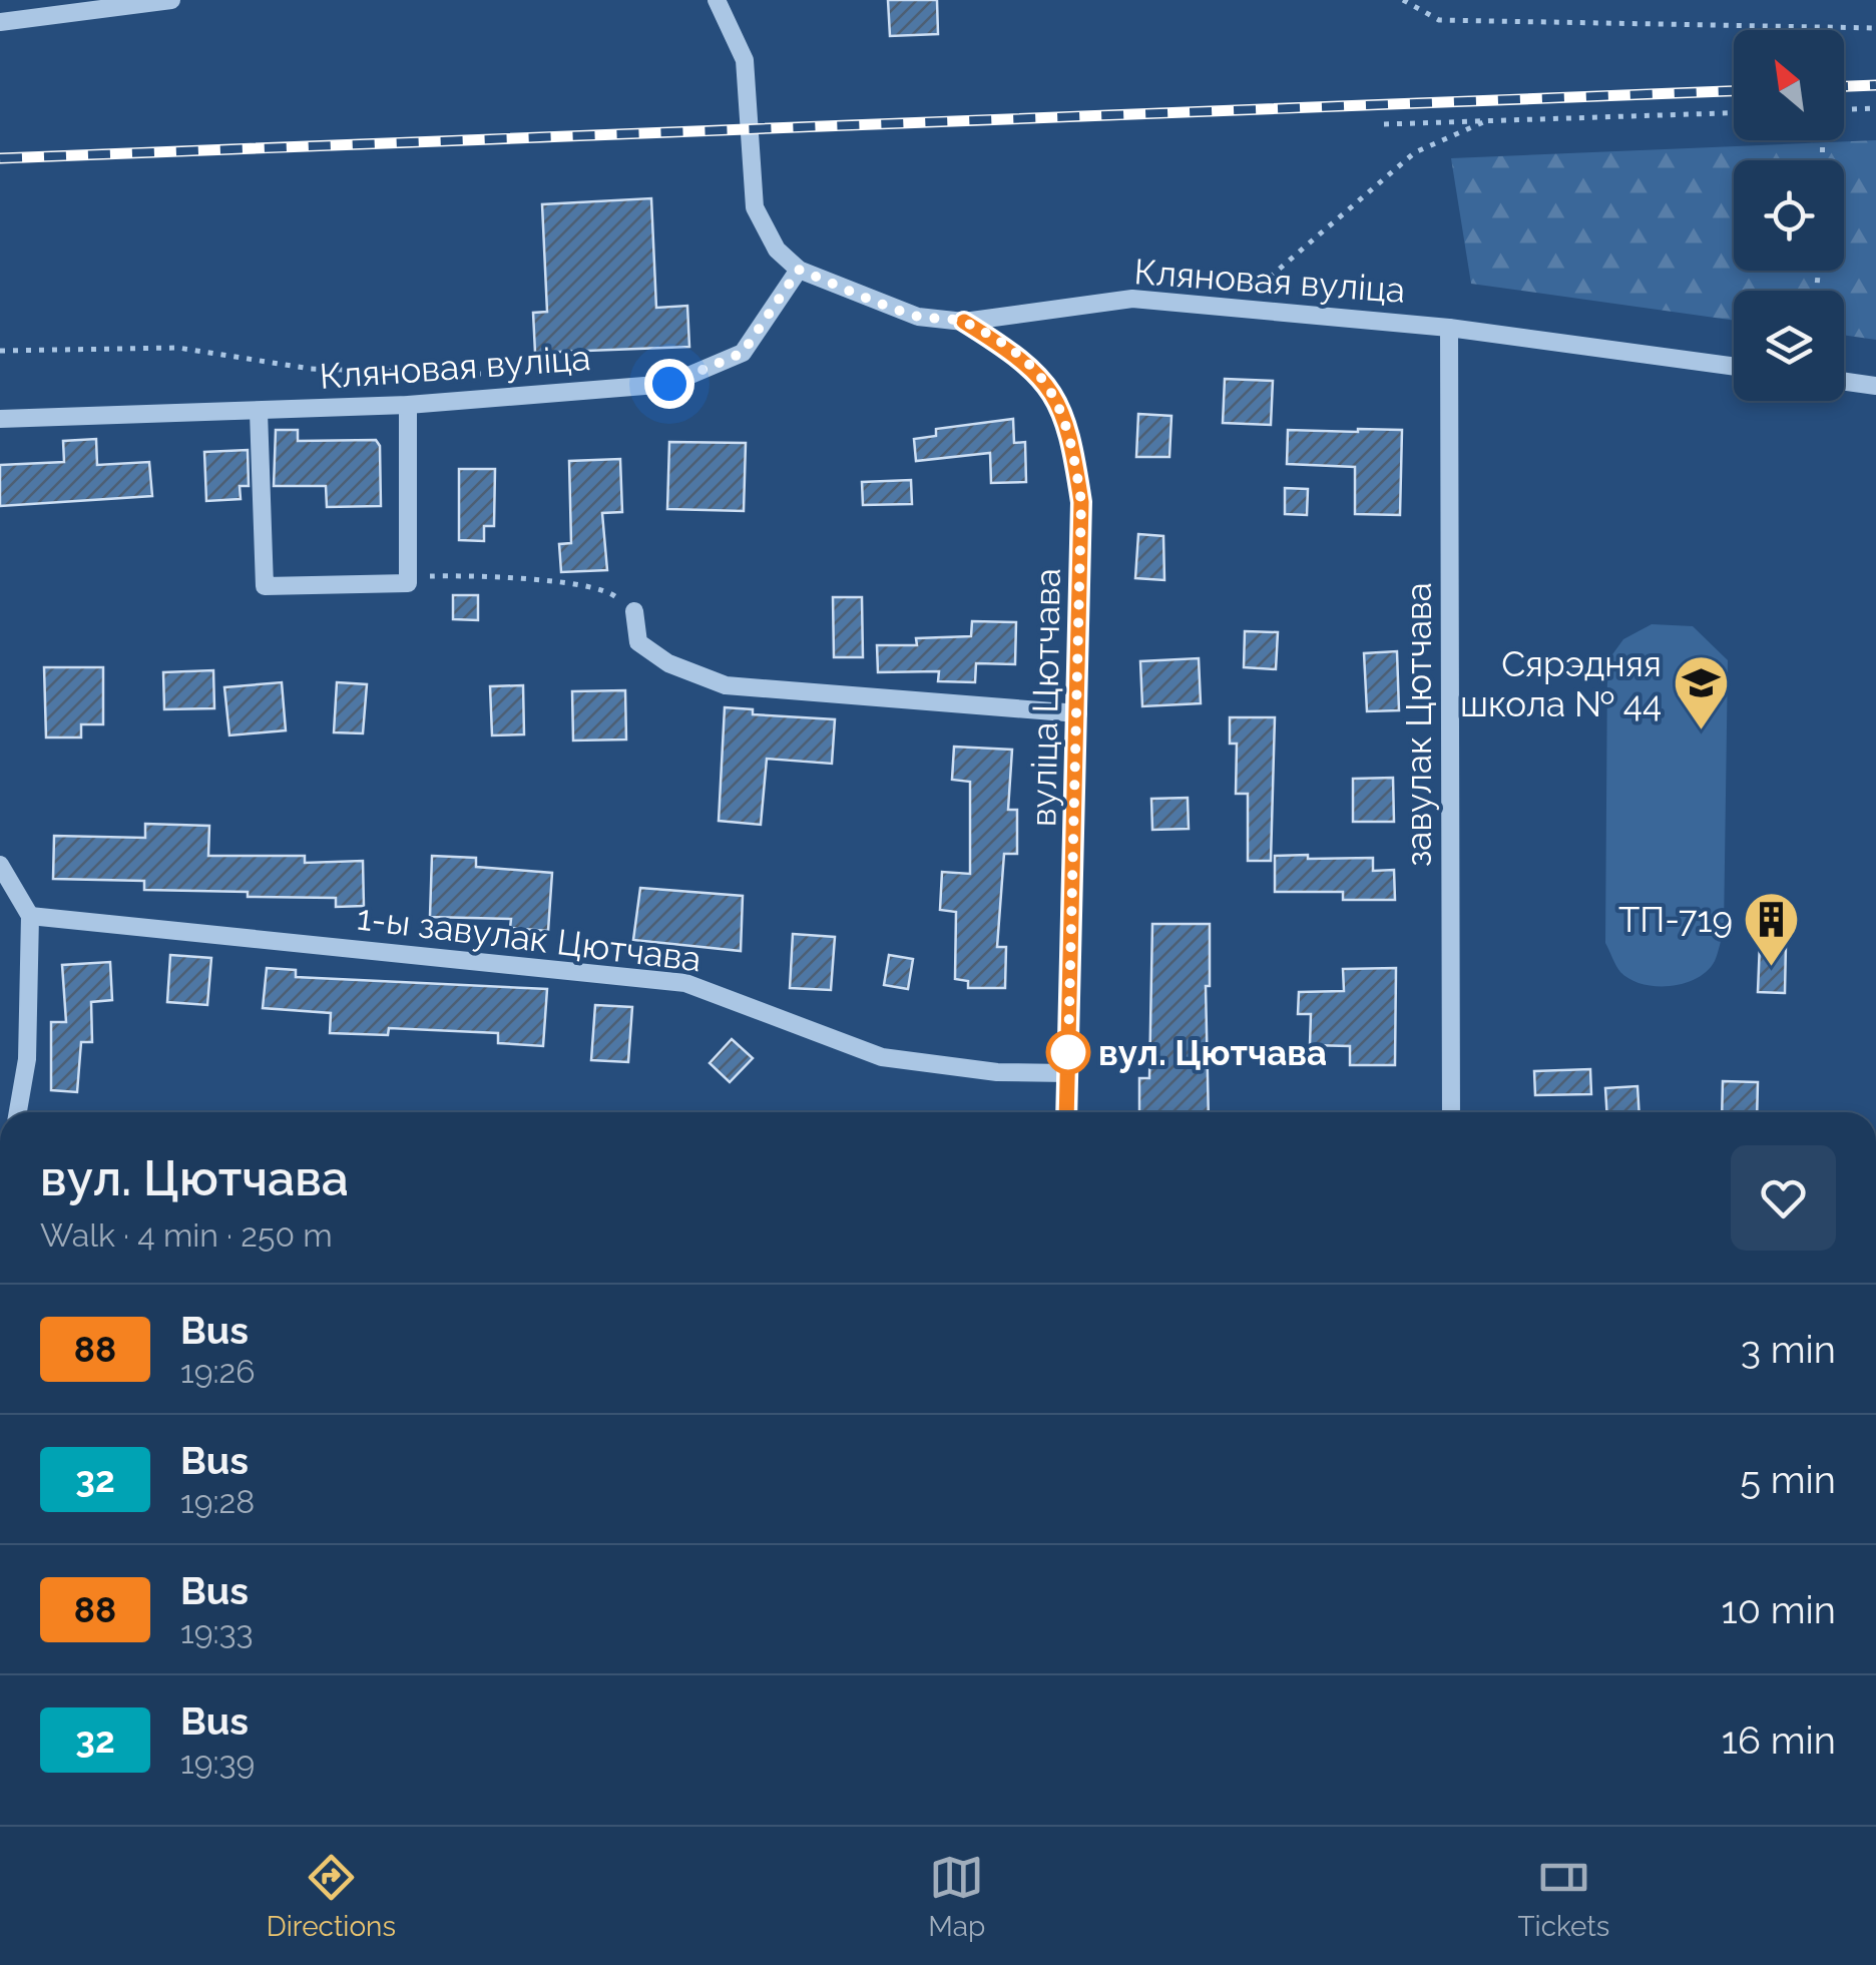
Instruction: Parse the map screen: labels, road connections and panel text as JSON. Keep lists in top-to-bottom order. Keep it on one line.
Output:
{"streets":{"street":["Кляновая вуліца","вуліца Цютчава","завулак Цютчава","1-ы завулак Цютчава"]},"crossings":[["Кляновая вуліца","вуліца Цютчава"],["Кляновая вуліца","завулак Цютчава"],["вуліца Цютчава","1-ы завулак Цютчава"]],"places":{"school or university":["Сярэдняя школа № 44"],"building":["ТП-719"],"other":["вул. Цютчава"]},"lines":["bus line 88"],"north":"top left","page":{"heading":["вул. Цютчава","Walk · 4 min · 250 m"],"list":[{"mark":"88","name":"Bus","note":"19:26","value":"3 min"},{"mark":"32","name":"Bus","note":"19:28","value":"5 min"},{"mark":"88","name":"Bus","note":"19:33","value":"10 min"},{"mark":"32","name":"Bus","note":"19:39","value":"16 min"}],"tabs":["Directions","Map","Tickets"]}}
